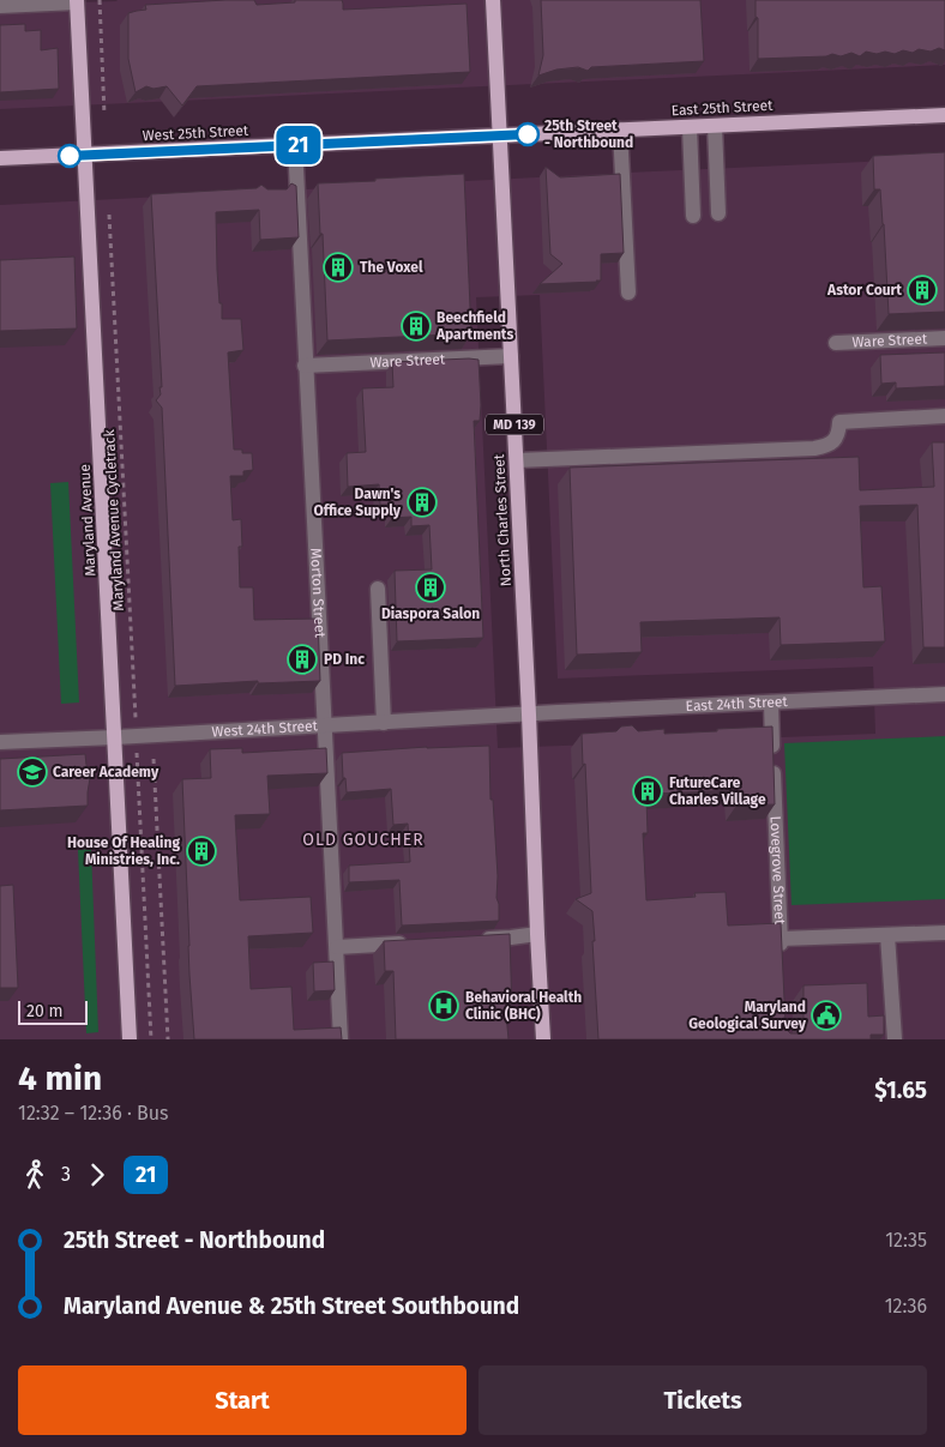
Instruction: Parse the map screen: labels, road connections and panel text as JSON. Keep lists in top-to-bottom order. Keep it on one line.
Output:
{"streets":{"main road":["East 25th Street","West 25th Street","MD 139","Maryland Avenue","North Charles Street"],"street":["Ware Street","Morton Street","East 24th Street","West 24th Street","Lovegrove Street"],"path":["Maryland Avenue Cycletrack"]},"crossings":[["East 25th Street","West 25th Street"],["East 25th Street","North Charles Street"],["West 25th Street","Maryland Avenue"],["West 25th Street","North Charles Street"],["West 25th Street","Morton Street"],["Ware Street","North Charles Street"],["Ware Street","Morton Street"],["Maryland Avenue","West 24th Street"],["Maryland Avenue Cycletrack","West 24th Street"],["North Charles Street","East 24th Street"],["North Charles Street","West 24th Street"],["Morton Street","West 24th Street"],["East 24th Street","West 24th Street"],["East 24th Street","Lovegrove Street"]],"districts":["OLD GOUCHER"],"places":{"other":["25th Street - Northbound"],"building":["The Voxel","Astor Court","Beechfield Apartments","Dawn's Office Supply","Diaspora Salon","PD Inc","FutureCare Charles Village","House Of Healing Ministries, Inc."],"school or university":["Career Academy"],"hospital":["Behavioral Health Clinic (BHC)"],"public building":["Maryland Geological Survey"]},"lines":["bus line 21"],"scale_bar":"20 m","page":{"on_map":"21","scale":"20 m","heading":["4 min","12:32 – 12:36 · Bus","$1.65"],"legs":["3","21"],"list":[{"name":"25th Street - Northbound","value":"12:35"},{"name":"Maryland Avenue & 25th Street Southbound","value":"12:36"}],"buttons":["Start","Tickets"]}}
